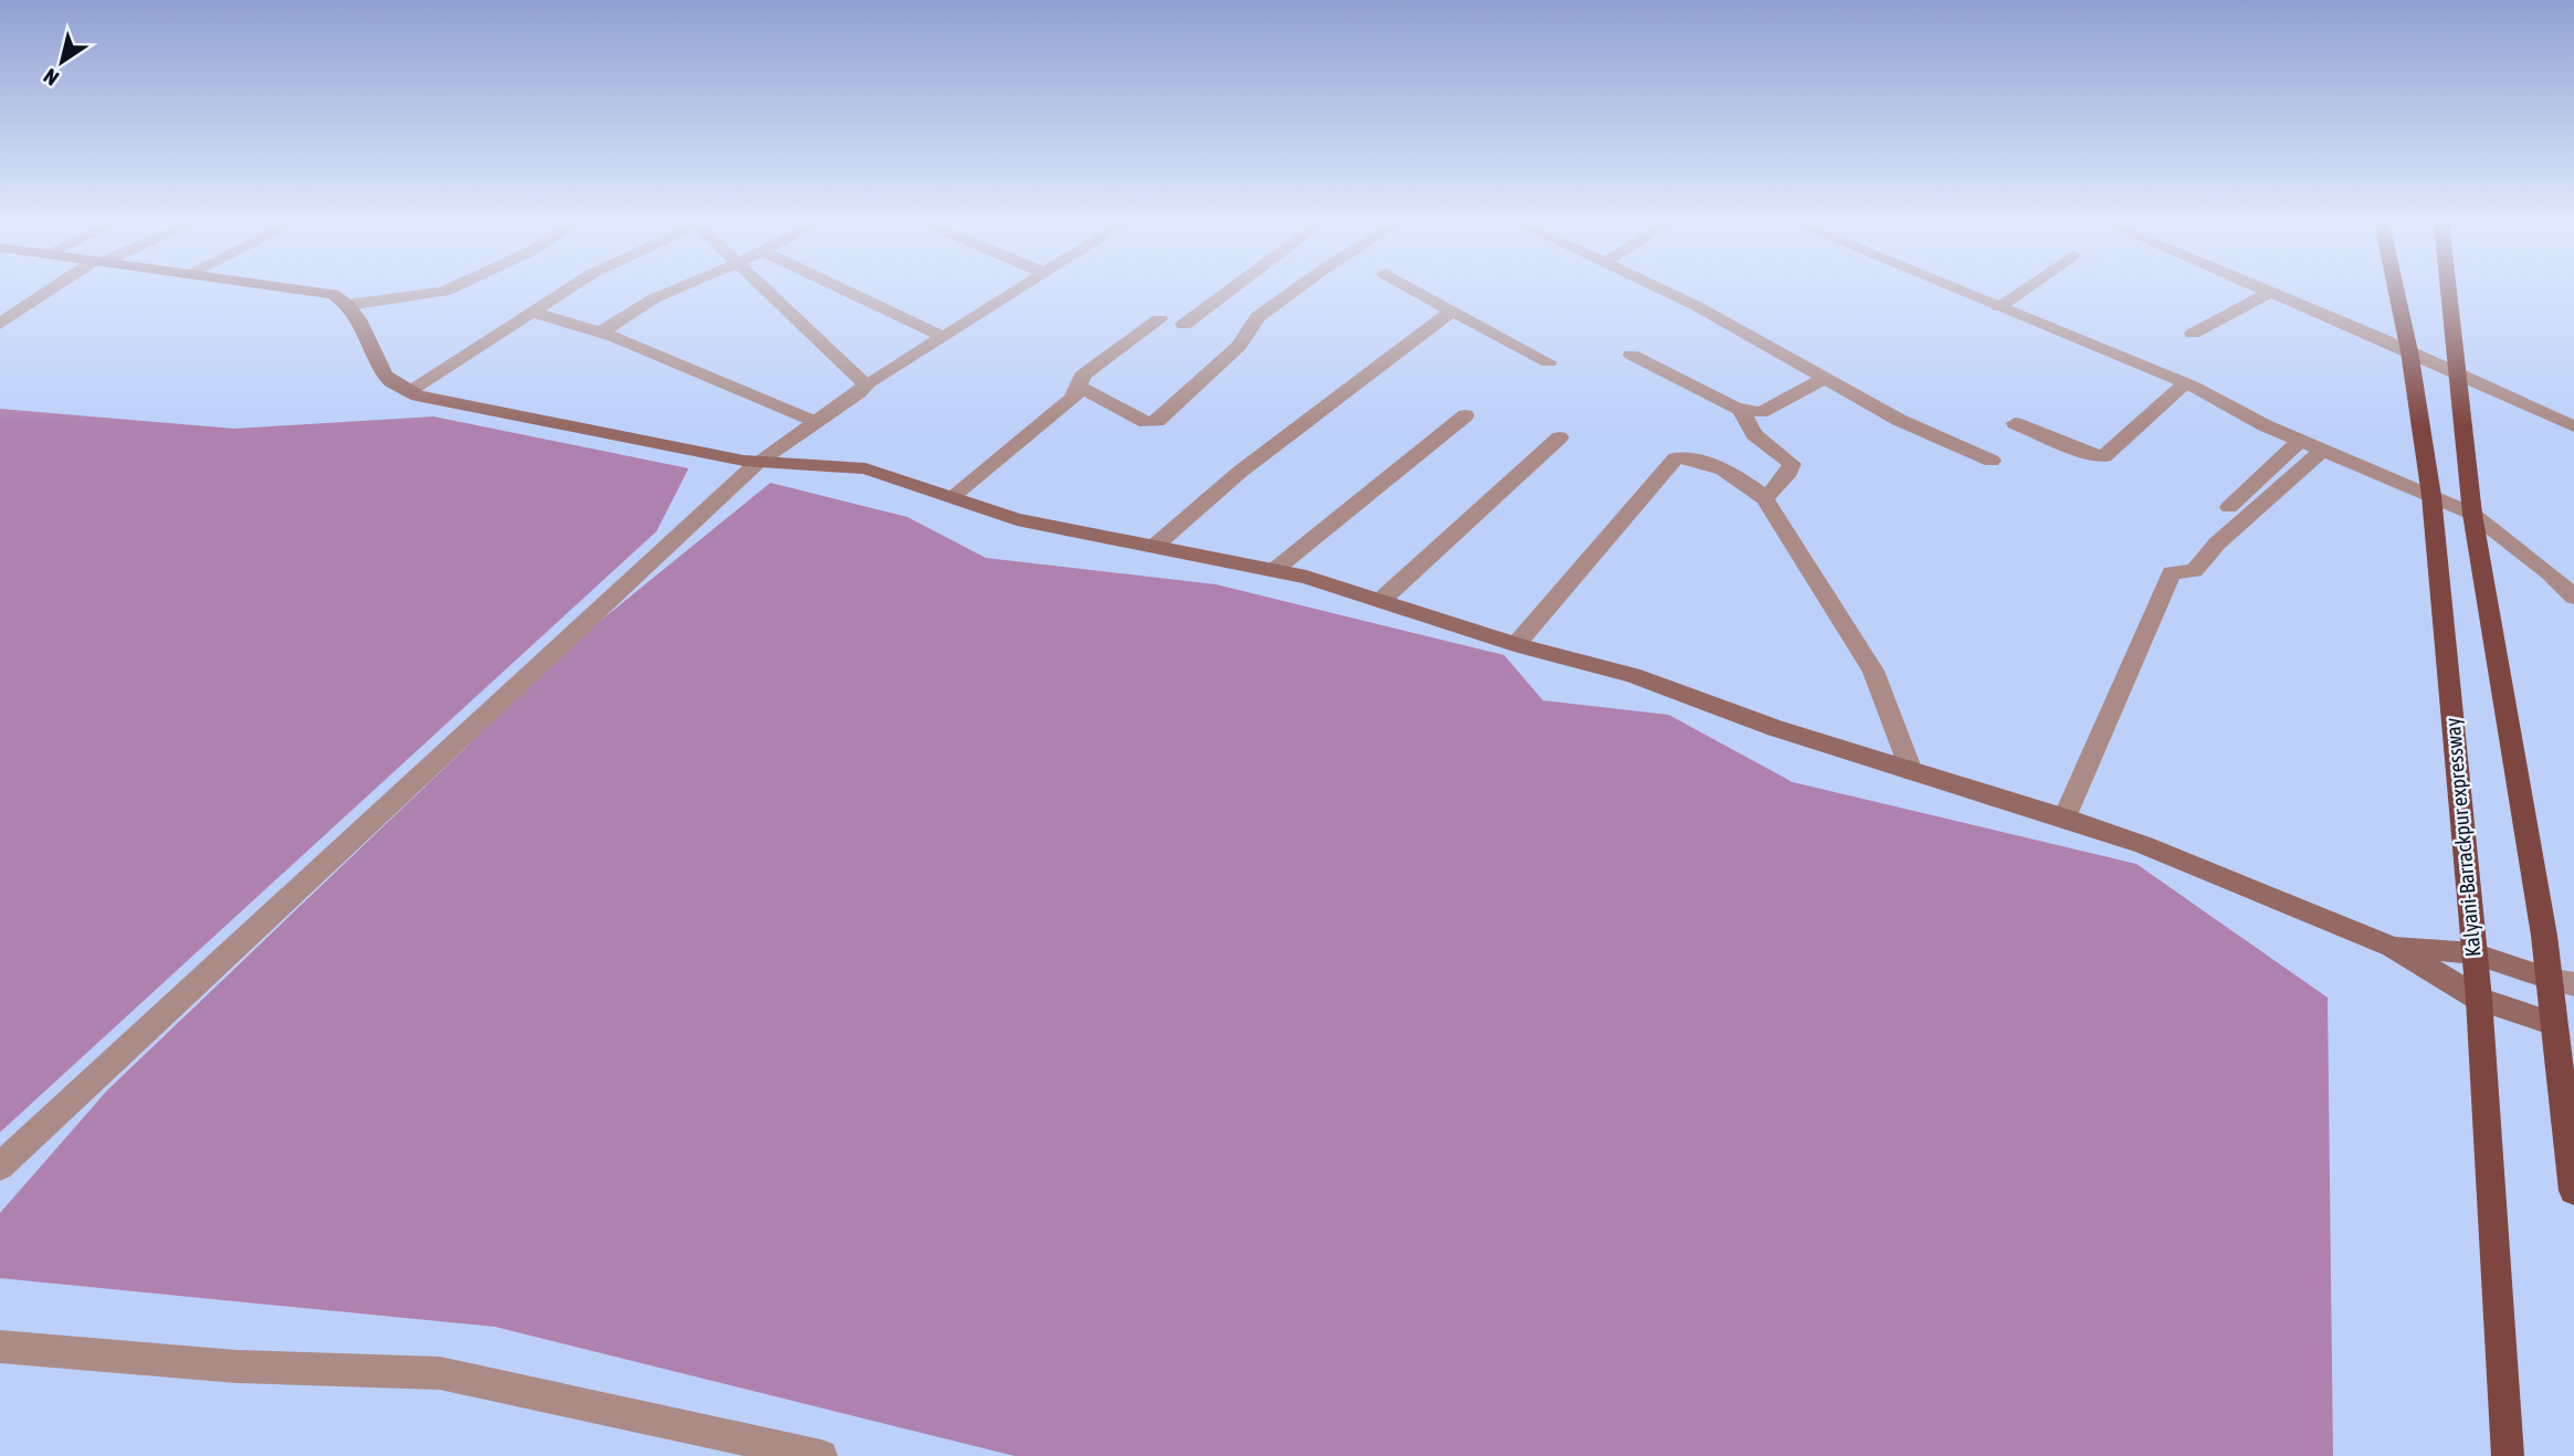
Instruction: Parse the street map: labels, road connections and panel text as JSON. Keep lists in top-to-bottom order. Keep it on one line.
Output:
{"streets":{"highway":["Kalyani-Barrackpur expressway"]},"north":"bottom left"}
